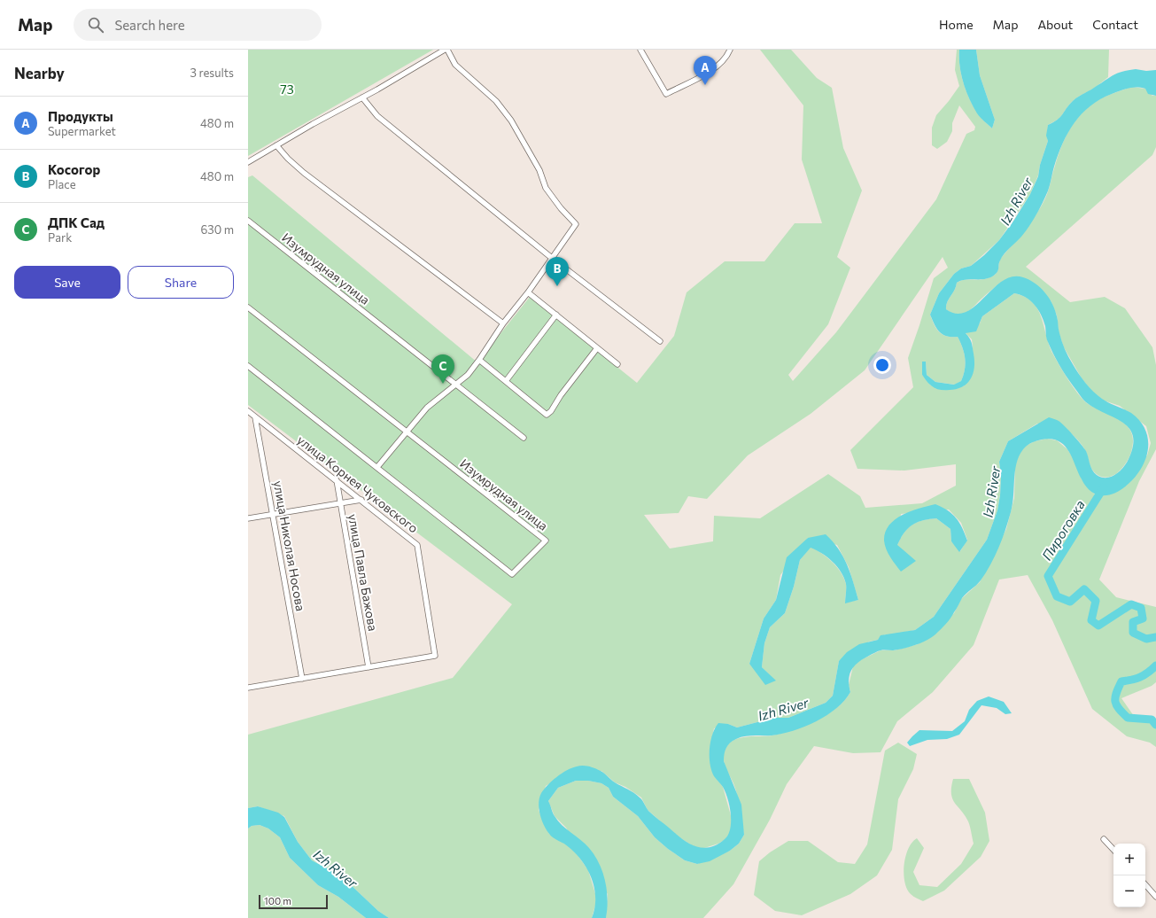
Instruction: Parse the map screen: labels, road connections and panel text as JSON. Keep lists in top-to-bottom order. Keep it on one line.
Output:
{"streets":{"street":["Изумрудная улица","улица Корнея Чуковского","улица Николая Носова","улица Павла Бажова"]},"crossings":[["улица Корнея Чуковского","улица Николая Носова"],["улица Корнея Чуковского","улица Павла Бажова"]],"water":["Izh River","Пироговка"],"parks":["73"],"scale_bar":"100 m","page":{"header":"Map","search":"Search here","nav":["Home","Map","About","Contact"],"heading":["Nearby","3 results"],"pins":["A","B","C"],"list":[{"mark":"A","name":"Продукты","note":"Supermarket","value":"480 m"},{"mark":"B","name":"Косогор","note":"Place","value":"480 m"},{"mark":"C","name":"ДПК Сад","note":"Park","value":"630 m"}],"buttons":["Save","Share"],"map_buttons":["+","−"],"scale":"100 m"}}
